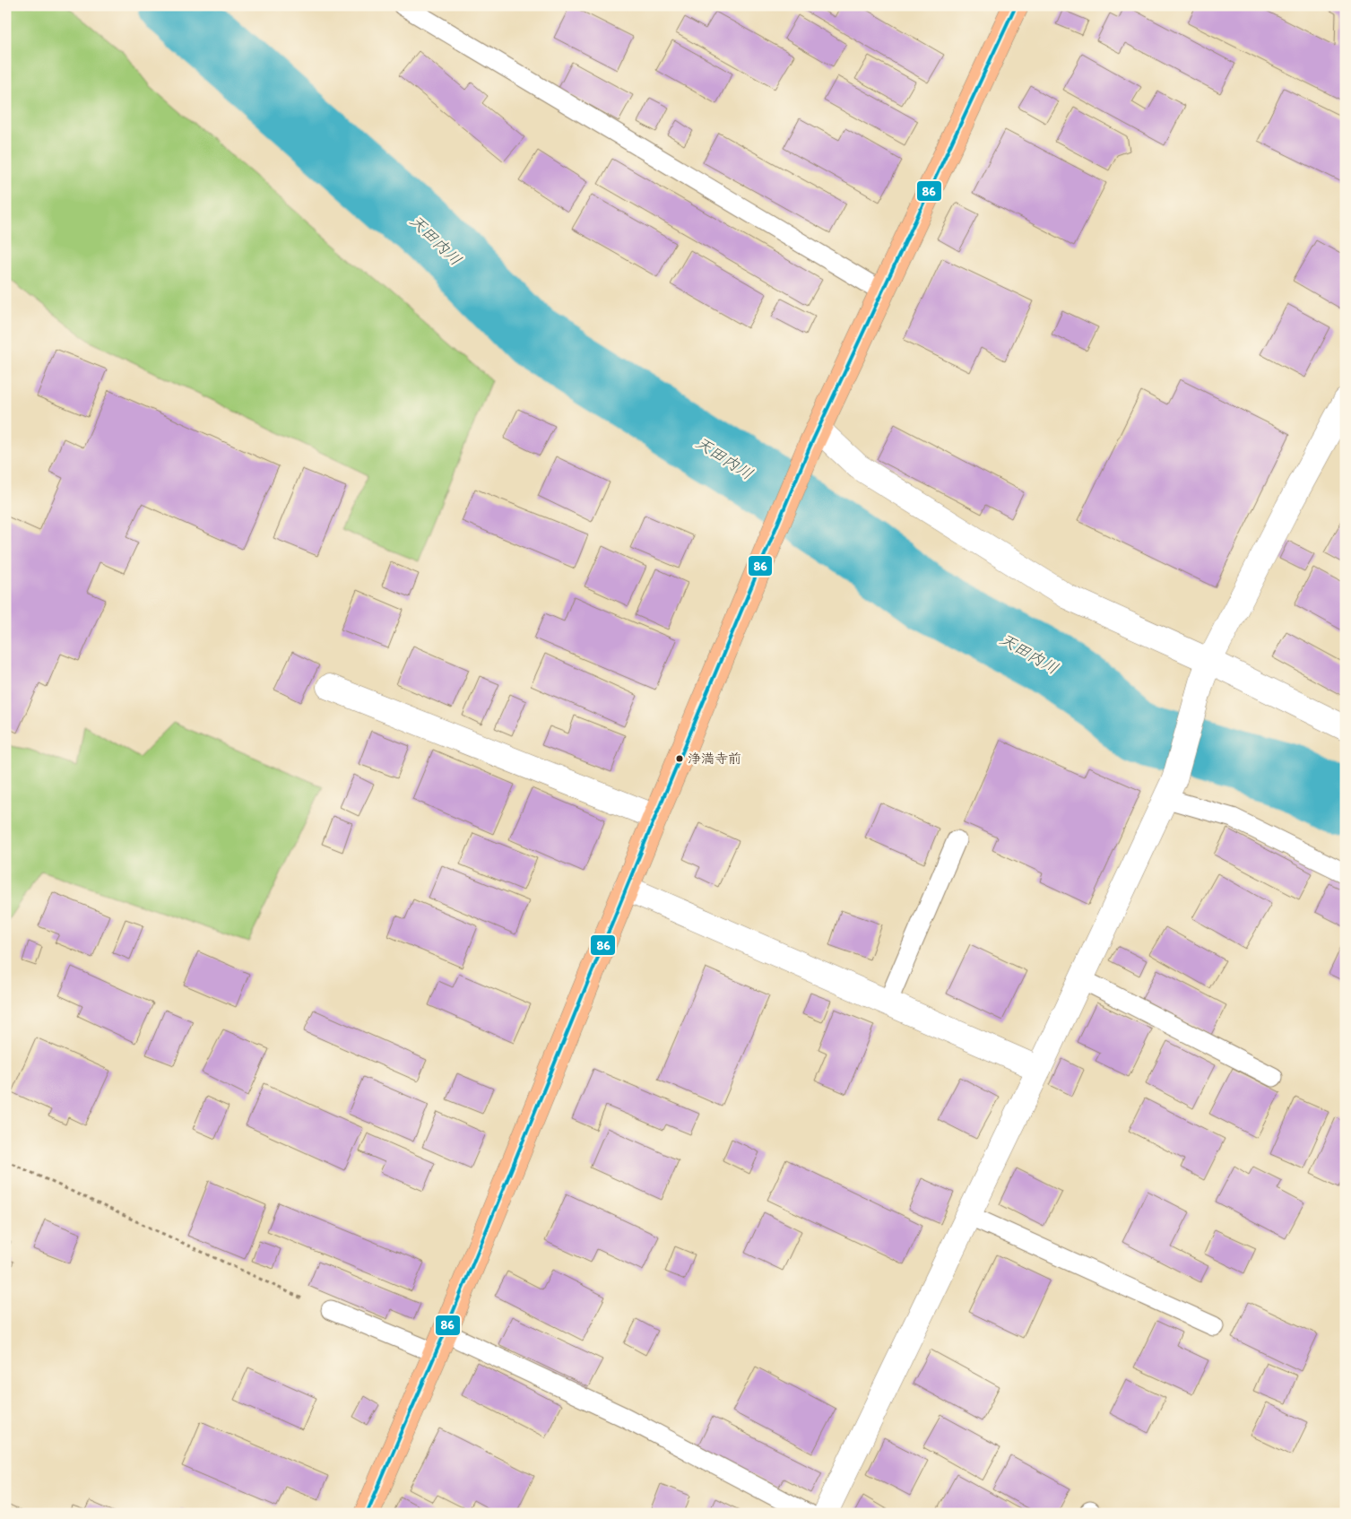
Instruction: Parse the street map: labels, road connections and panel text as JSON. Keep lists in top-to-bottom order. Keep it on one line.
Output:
{"water":["天田内川"],"places":["浄満寺前"],"lines":["transit line 86"]}
